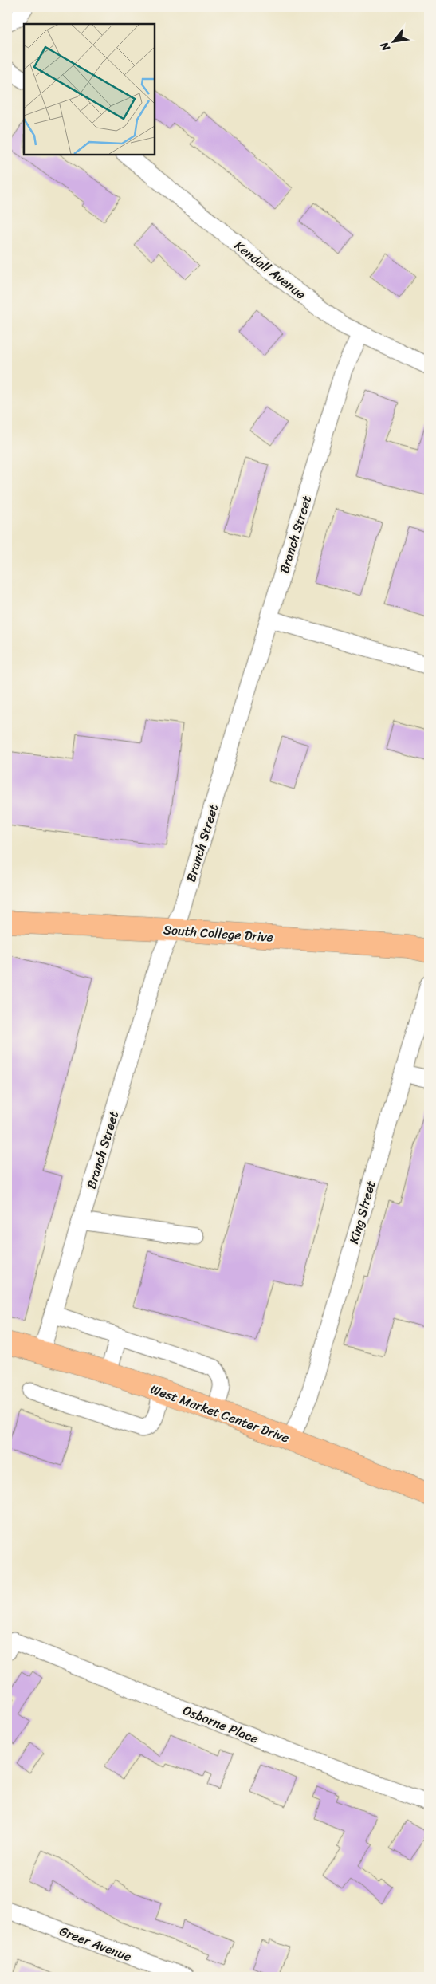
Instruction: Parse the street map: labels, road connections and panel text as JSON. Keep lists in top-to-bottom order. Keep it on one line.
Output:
{"streets":{"main road":["South College Drive","West Market Center Drive"],"street":["Kendall Avenue","Branch Street","King Street","Osborne Place","Greer Avenue"]},"crossings":[["Kendall Avenue","Branch Street"],["Branch Street","South College Drive"],["Branch Street","West Market Center Drive"],["King Street","West Market Center Drive"]],"north":"bottom left"}
